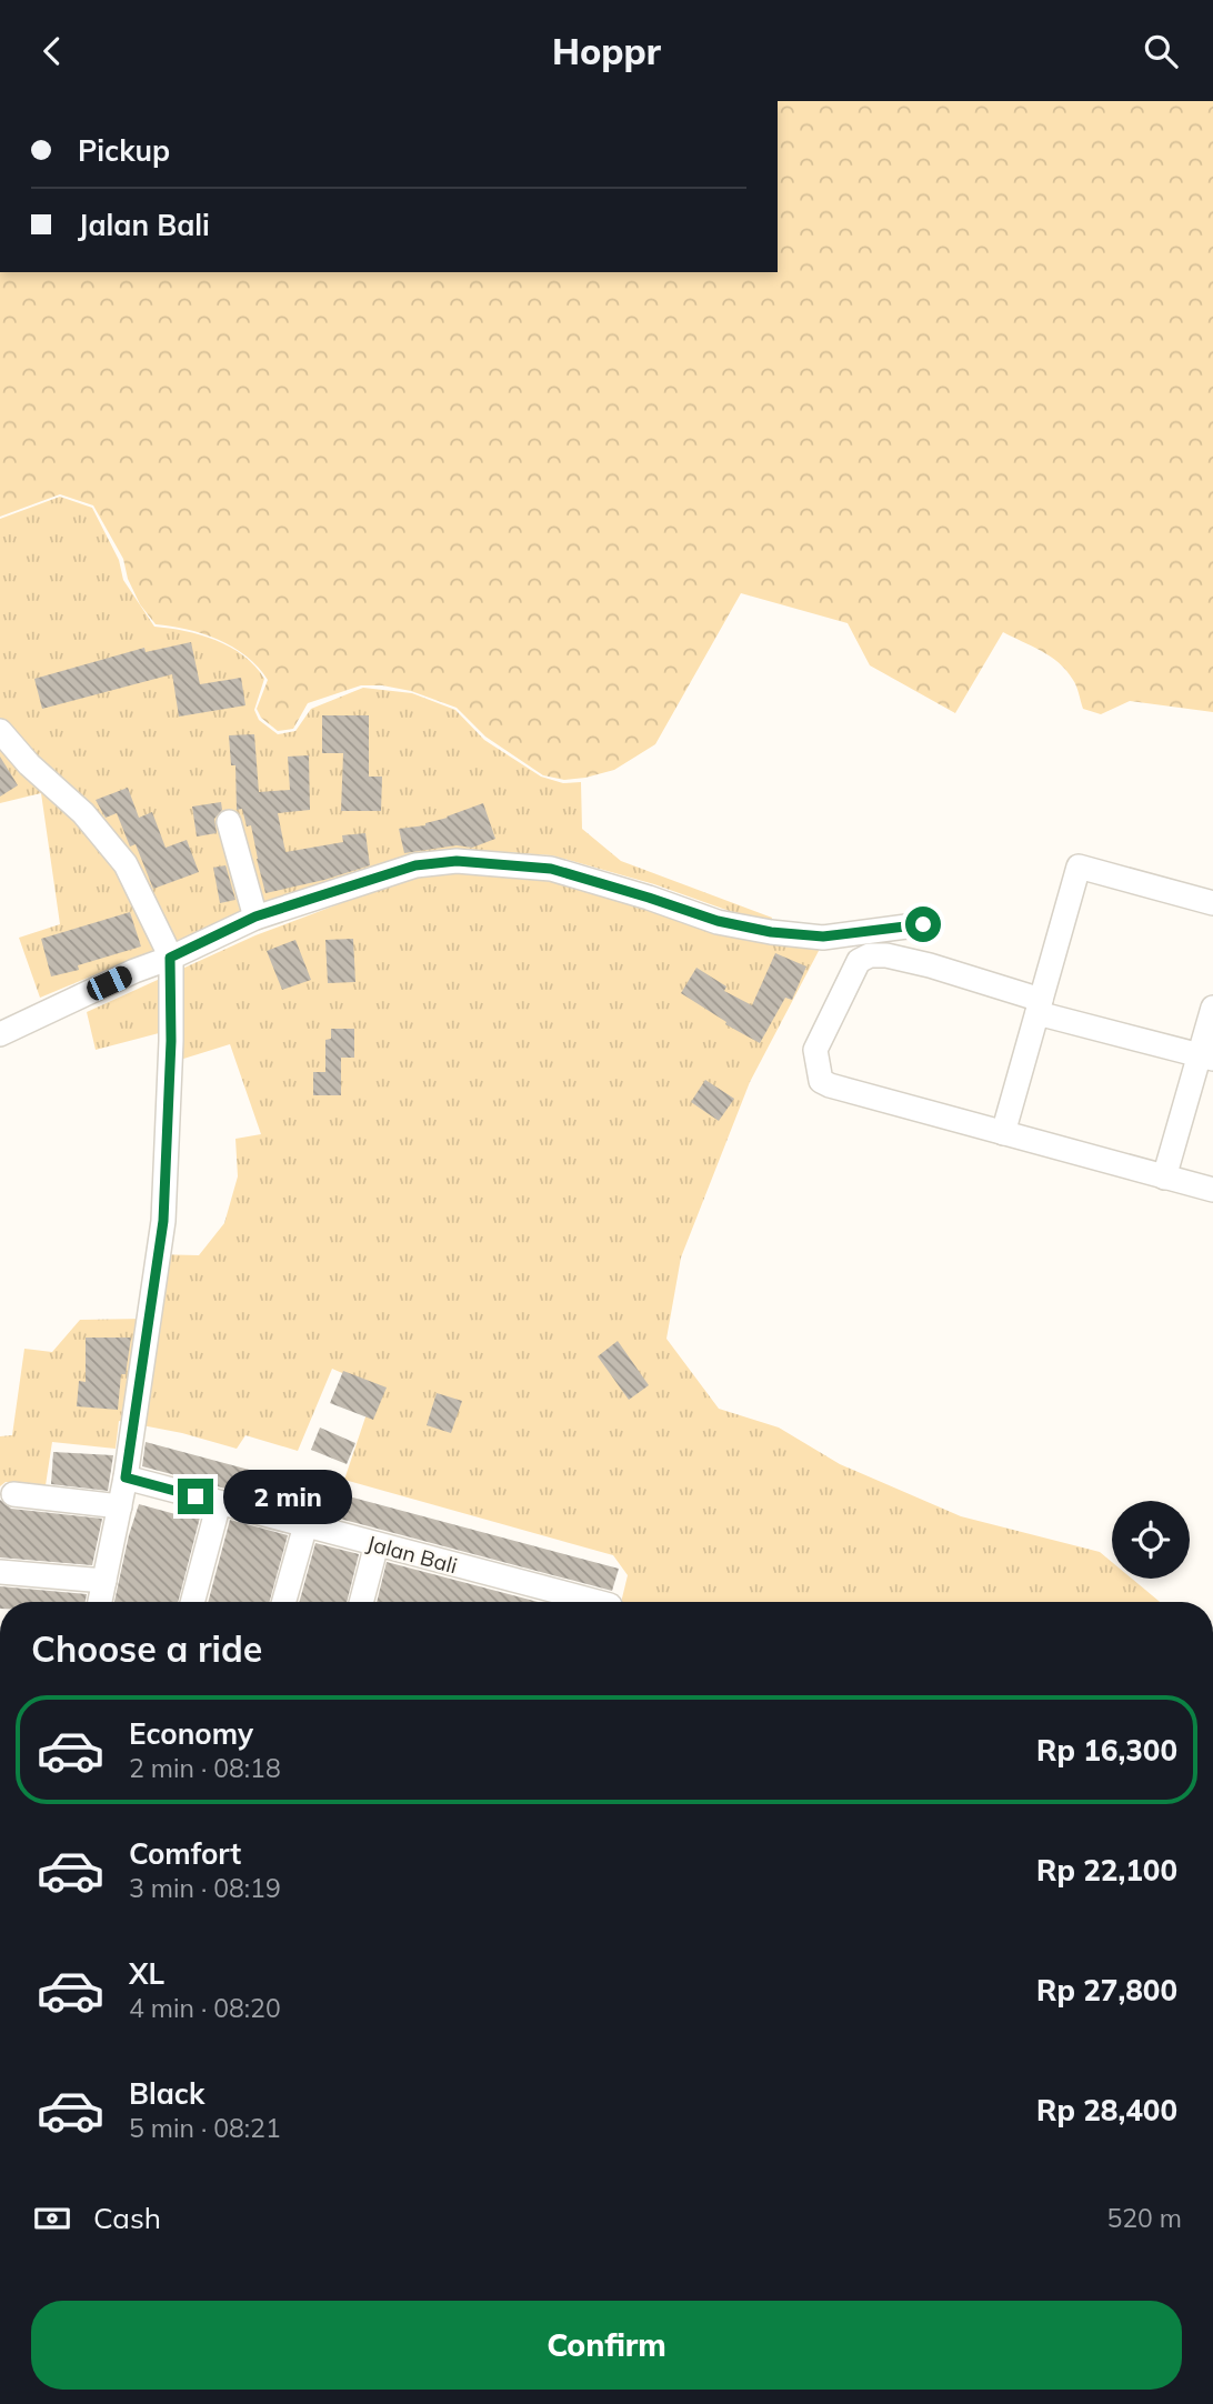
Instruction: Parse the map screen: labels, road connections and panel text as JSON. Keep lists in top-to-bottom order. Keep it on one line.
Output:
{"streets":{"street":["Jalan Bali"]},"page":{"header":"Hoppr","banner":["Pickup","Jalan Bali"],"bubble":"2 min","heading":"Choose a ride","list":[{"name":"Economy","note":"2 min · 08:18","value":"Rp 16,300"},{"name":"Comfort","note":"3 min · 08:19","value":"Rp 22,100"},{"name":"XL","note":"4 min · 08:20","value":"Rp 27,800"},{"name":"Black","note":"5 min · 08:21","value":"Rp 28,400"}],"pay":["Cash","520 m"],"buttons":"Confirm"}}
